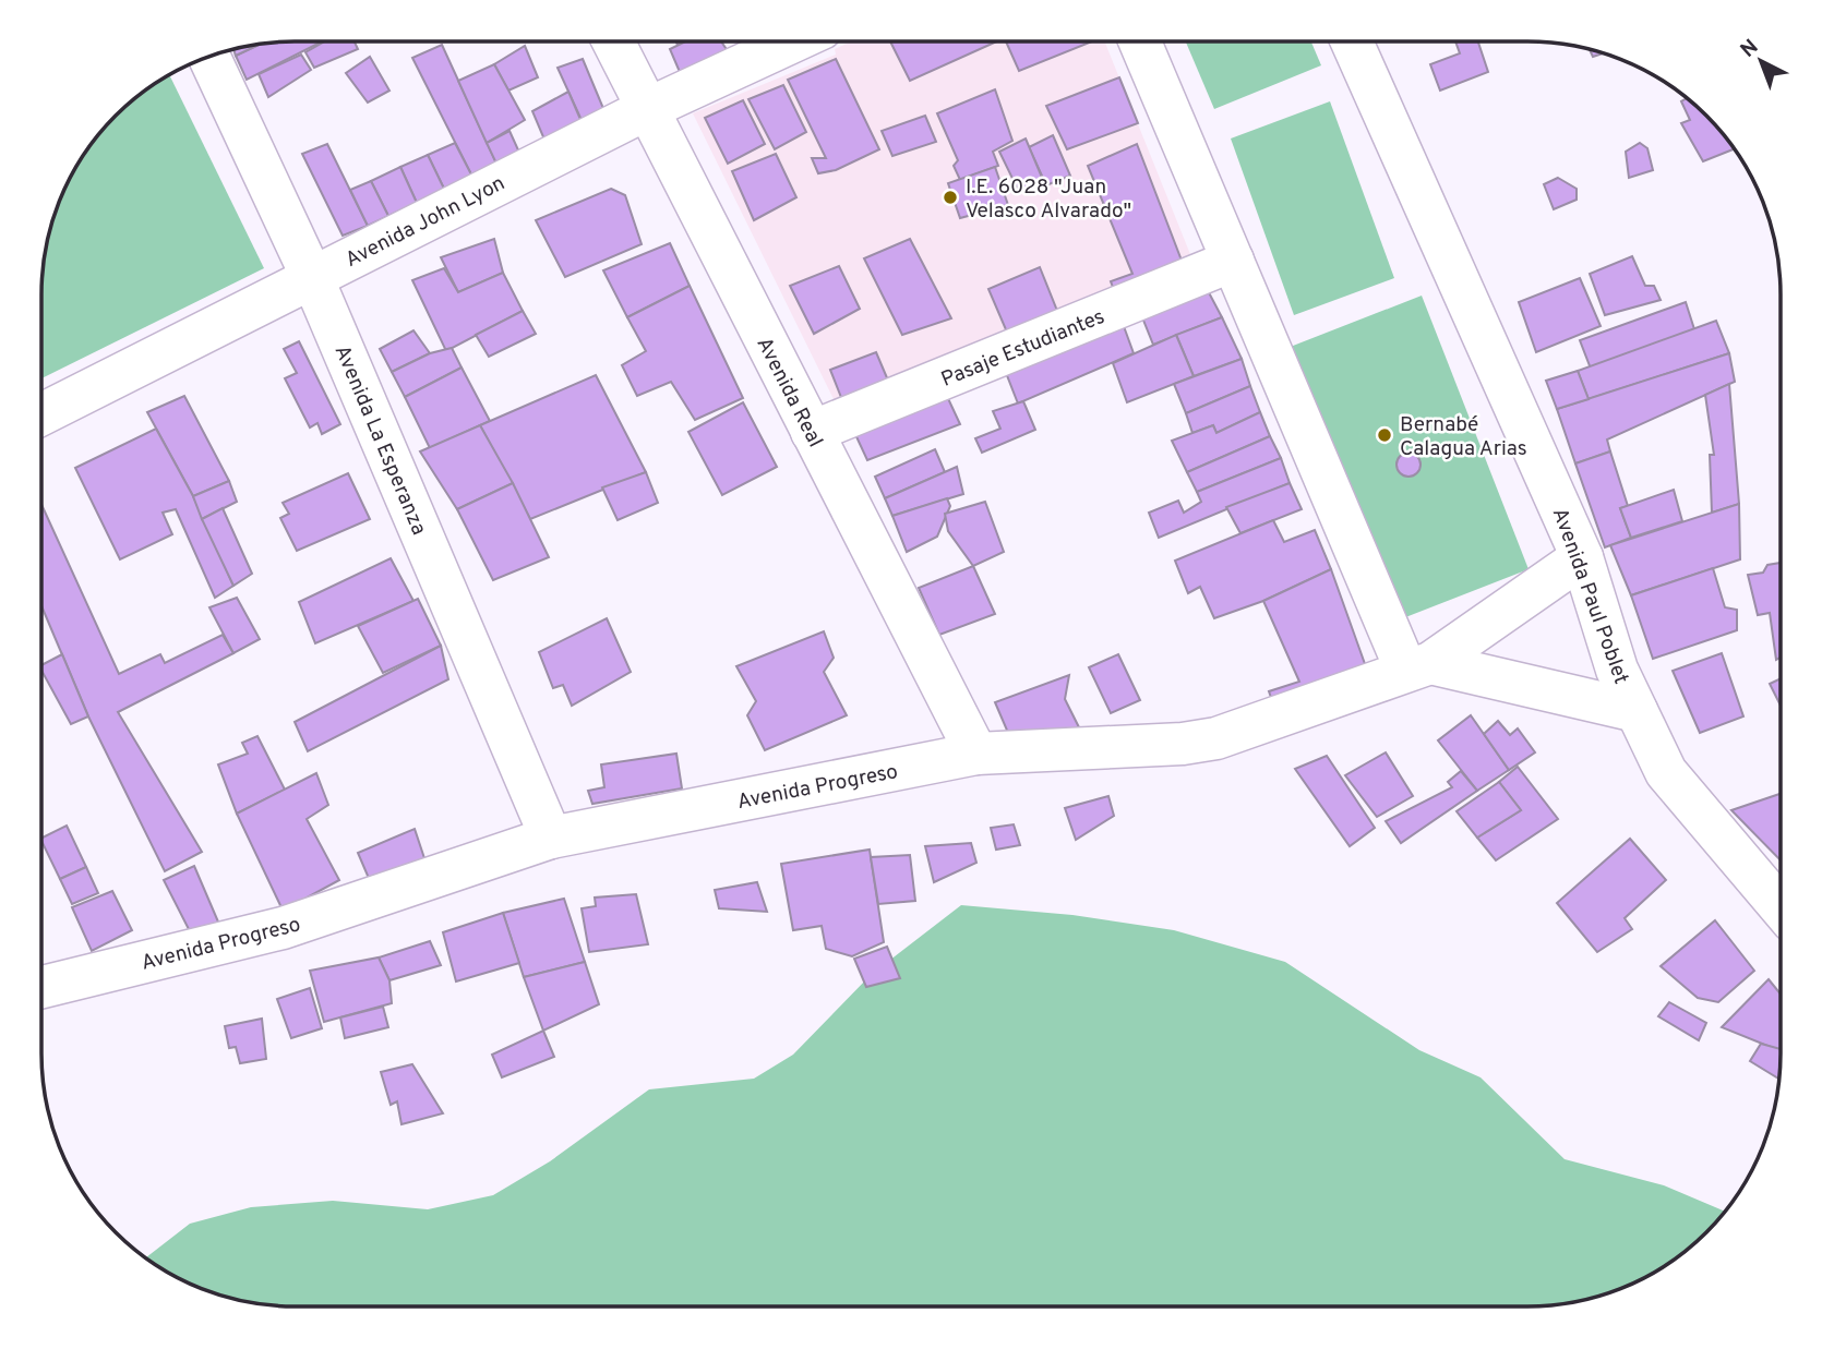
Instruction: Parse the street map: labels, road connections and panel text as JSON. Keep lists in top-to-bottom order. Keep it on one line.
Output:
{"streets":{"street":["Avenida John Lyon","Pasaje Estudiantes","Avenida Real","Avenida La Esperanza","Avenida Paul Poblet","Avenida Progreso"]},"crossings":[["Avenida John Lyon","Avenida Real"],["Avenida John Lyon","Avenida La Esperanza"],["Pasaje Estudiantes","Avenida Real"],["Avenida Real","Avenida Progreso"],["Avenida La Esperanza","Avenida Progreso"],["Avenida Paul Poblet","Avenida Progreso"]],"places":["I.E. 6028 \"Juan Velasco Alvarado\"","Bernabé Calagua Arias"],"north":"top left"}
